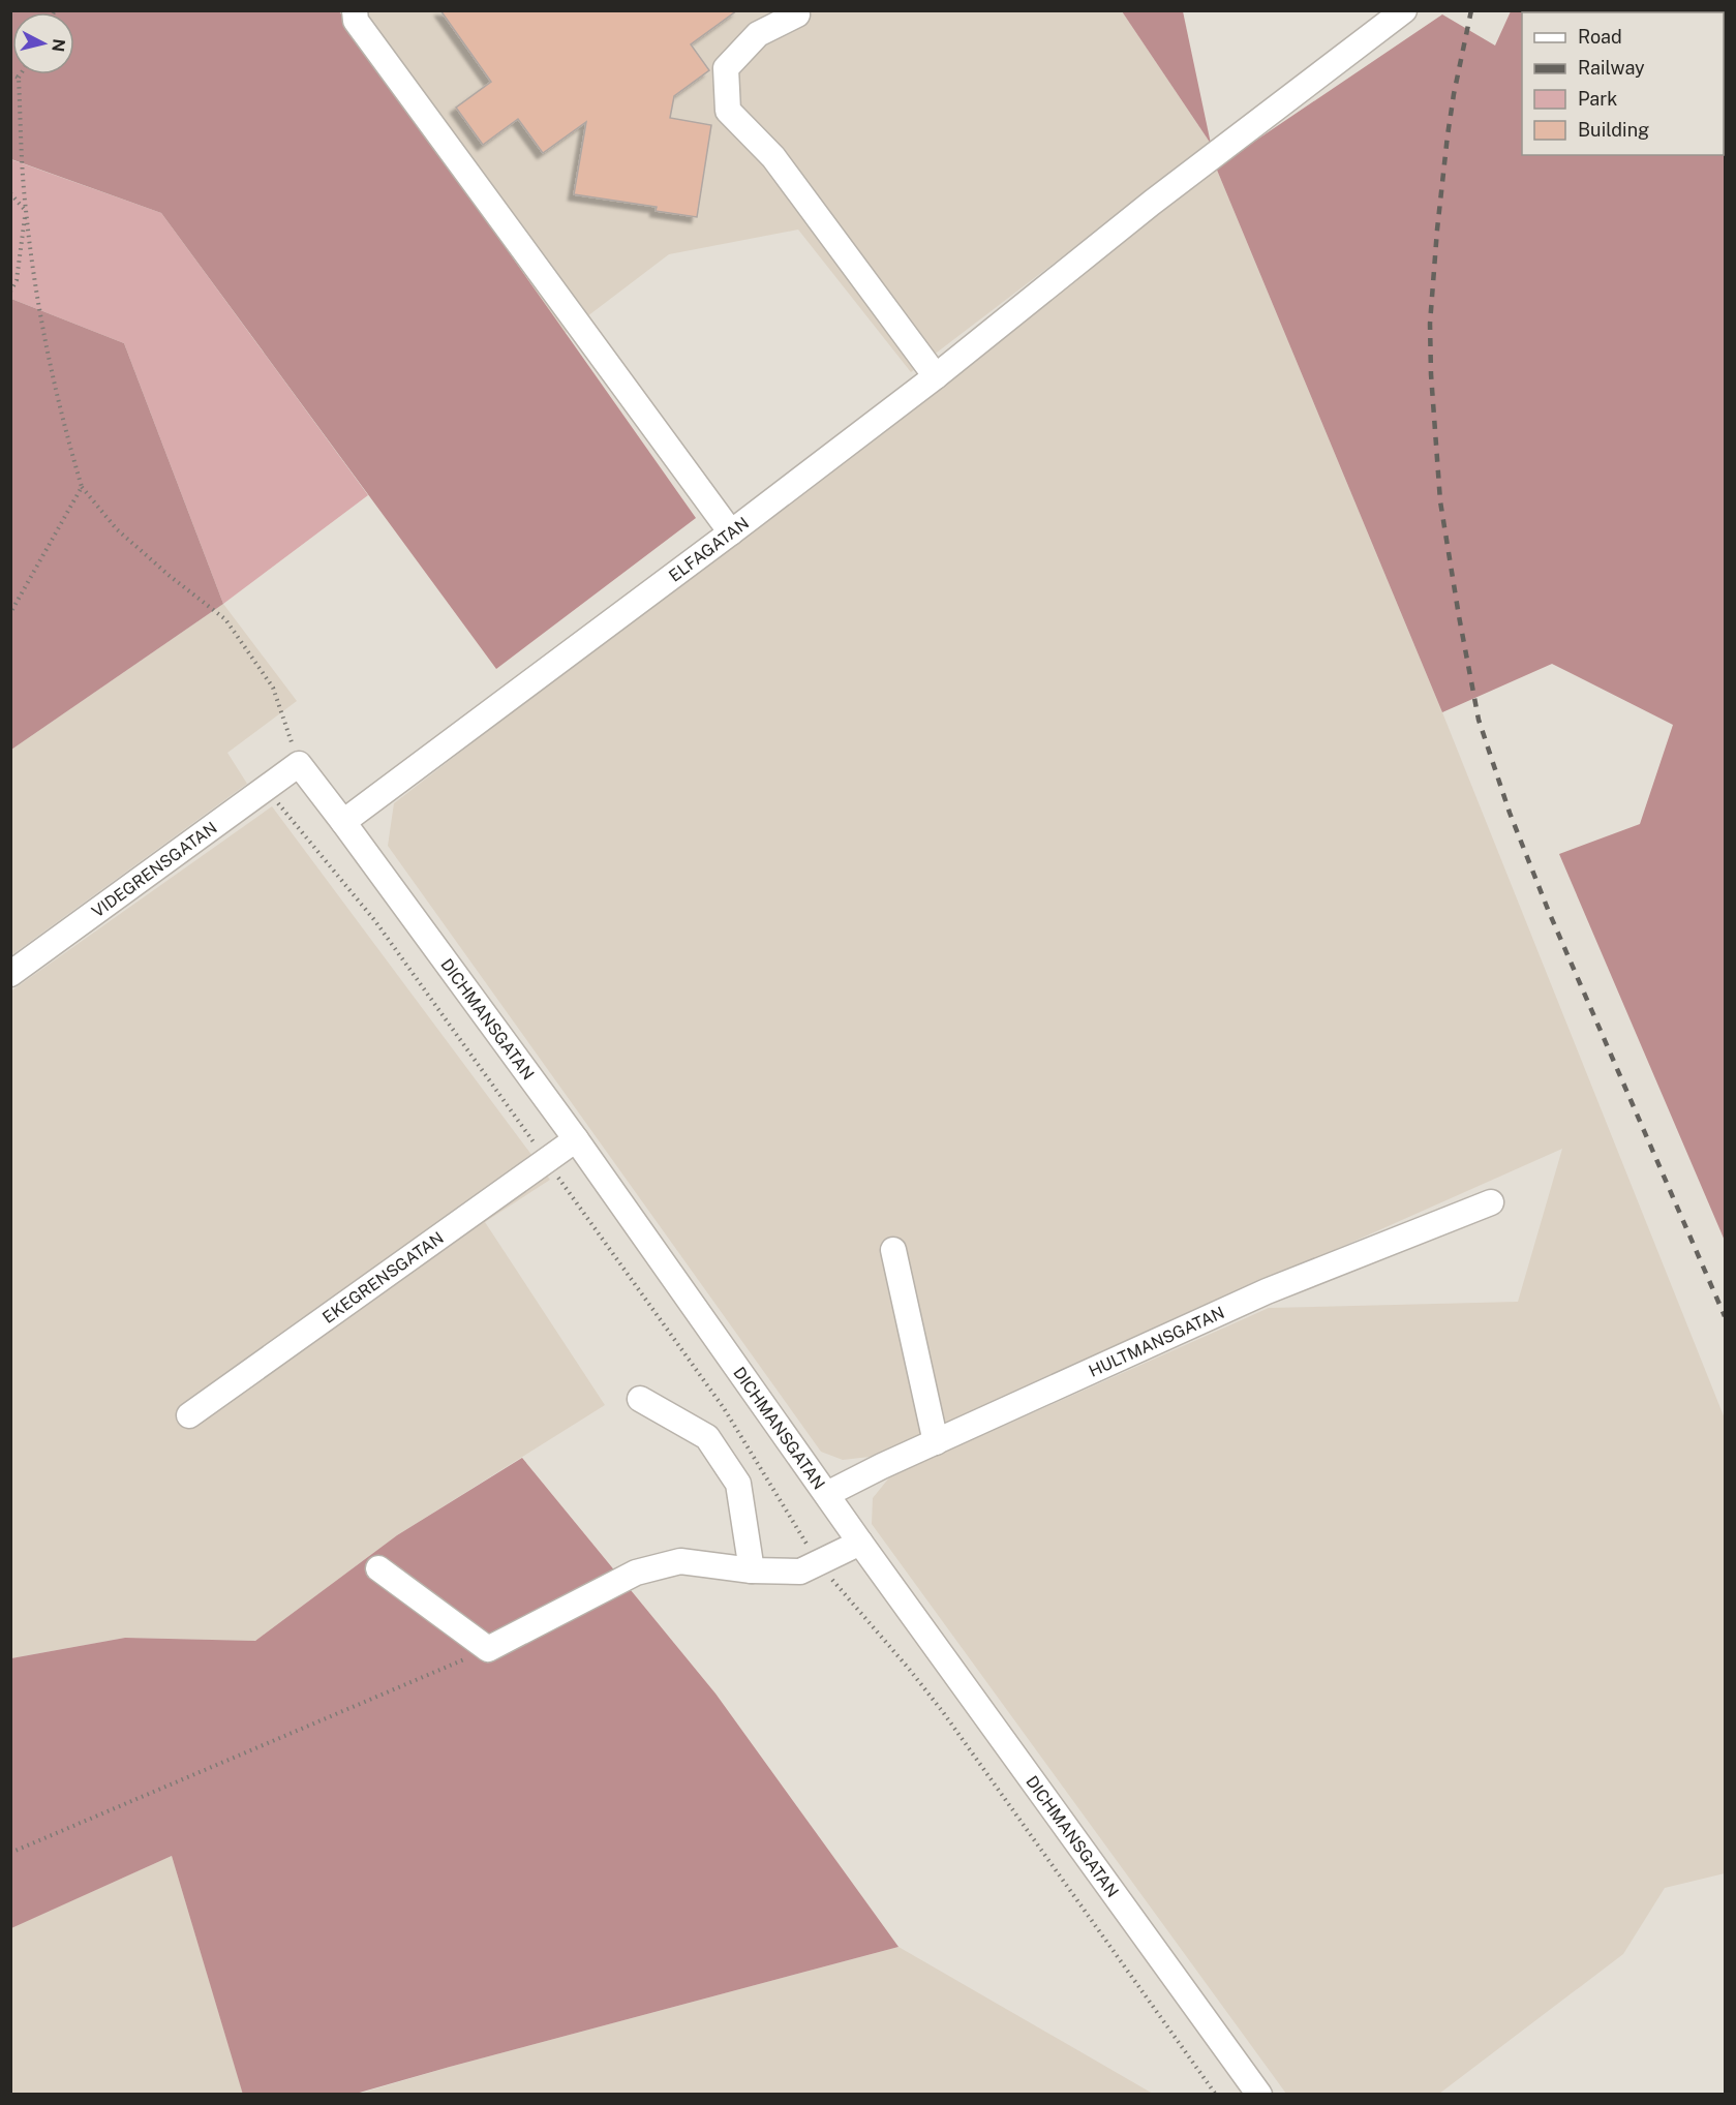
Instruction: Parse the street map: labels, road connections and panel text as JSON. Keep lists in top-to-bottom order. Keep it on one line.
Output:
{"streets":{"street":["ELFAGATAN","VIDEGRENSGATAN","DICHMANSGATAN","EKEGRENSGATAN","HULTMANSGATAN"]},"crossings":[["ELFAGATAN","DICHMANSGATAN"],["VIDEGRENSGATAN","DICHMANSGATAN"],["DICHMANSGATAN","EKEGRENSGATAN"],["DICHMANSGATAN","HULTMANSGATAN"]],"legend":["Road","Railway","Park","Building"],"north":"right"}
